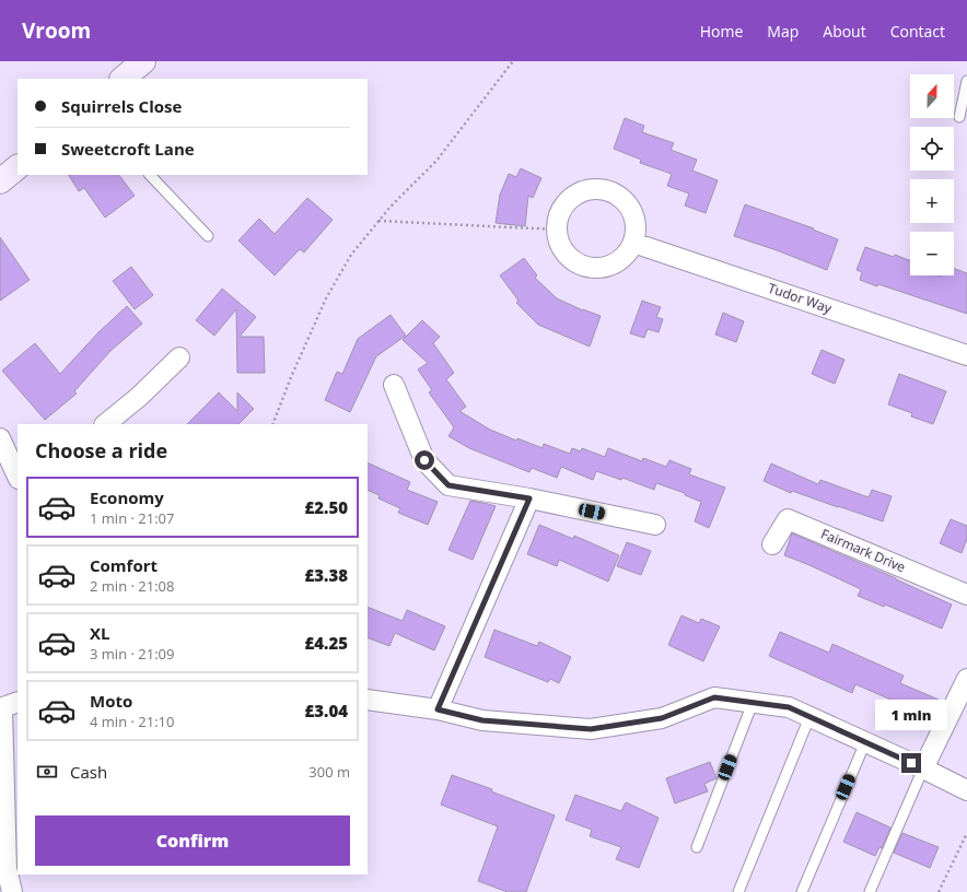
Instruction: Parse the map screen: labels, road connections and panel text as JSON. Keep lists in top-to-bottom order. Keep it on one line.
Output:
{"streets":{"street":["Tudor Way","Fairmark Drive"]},"north":"top","page":{"header":"Vroom","nav":["Home","Map","About","Contact"],"map_buttons":["+","−"],"banner":["Squirrels Close","Sweetcroft Lane"],"heading":"Choose a ride","list":[{"name":"Economy","note":"1 min · 21:07","value":"£2.50"},{"name":"Comfort","note":"2 min · 21:08","value":"£3.38"},{"name":"XL","note":"3 min · 21:09","value":"£4.25"},{"name":"Moto","note":"4 min · 21:10","value":"£3.04"}],"bubble":"1 min","pay":["Cash","300 m"],"buttons":"Confirm"}}
